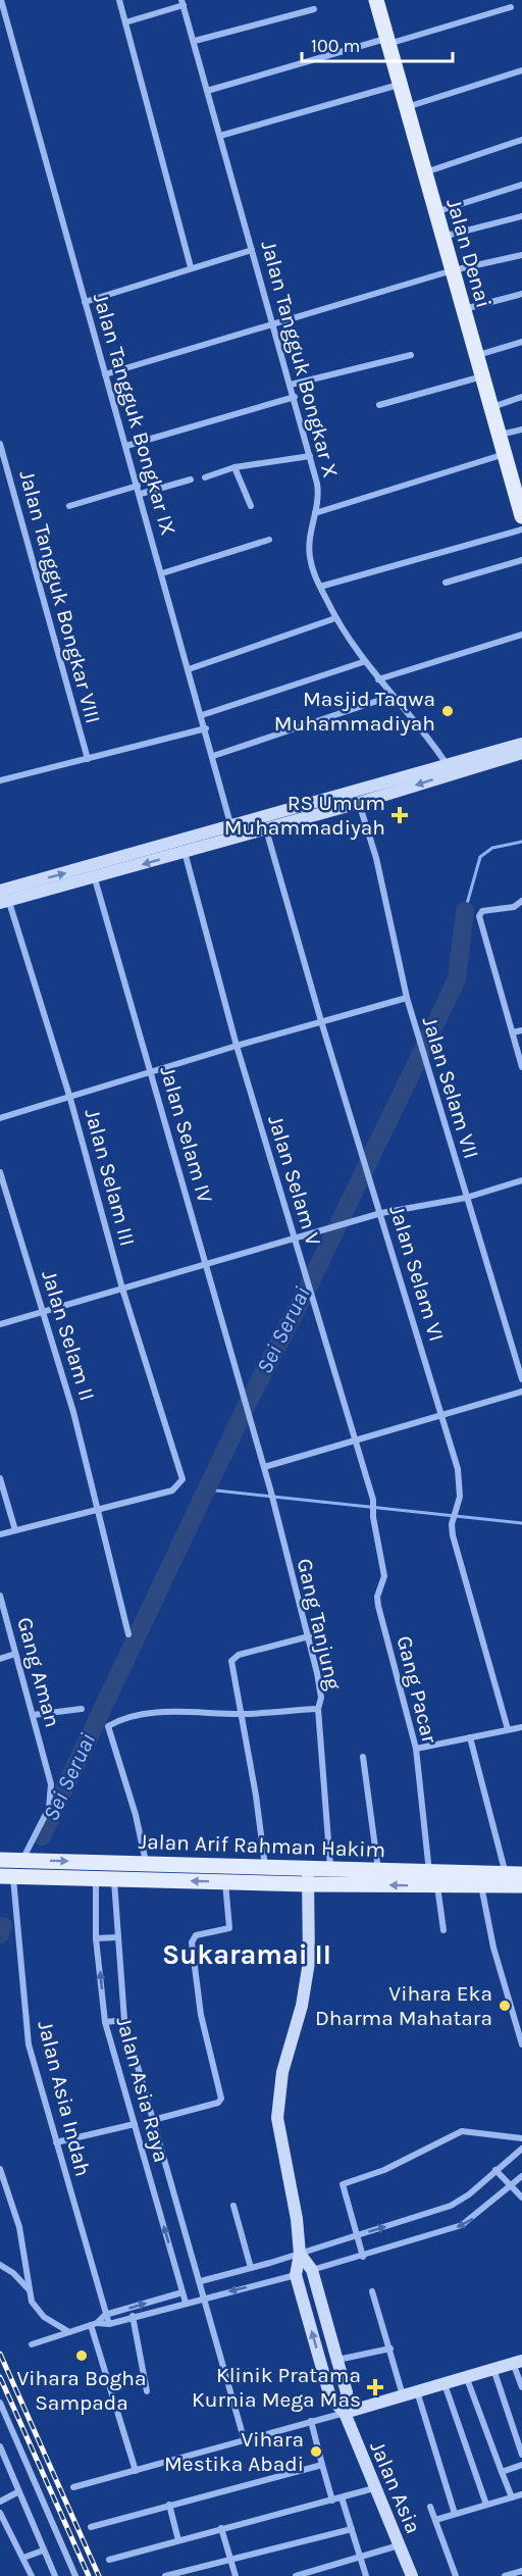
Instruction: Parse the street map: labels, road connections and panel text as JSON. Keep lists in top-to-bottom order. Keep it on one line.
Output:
{"streets":{"main road":["Jalan Denai","Jalan Arif Rahman Hakim"],"street":["Jalan Tangguk Bongkar X","Jalan Tangguk Bongkar IX","Jalan Tangguk Bongkar VIII","Jalan Selam VII","Jalan Selam IV","Jalan Selam III","Jalan Selam V","Jalan Selam VI","Jalan Selam II","Gang Tanjung","Gang Aman","Gang Pacar","Jalan Asia Raya","Jalan Asia Indah","Jalan Asia"]},"crossings":[["Jalan Selam IV","Gang Tanjung"],["Jalan Selam III","Jalan Selam II"],["Jalan Selam V","Gang Pacar"],["Gang Tanjung","Jalan Arif Rahman Hakim"],["Gang Aman","Jalan Arif Rahman Hakim"],["Gang Pacar","Jalan Arif Rahman Hakim"],["Jalan Arif Rahman Hakim","Jalan Asia Raya"],["Jalan Arif Rahman Hakim","Jalan Asia Indah"]],"districts":["Sukaramai II"],"water":["Sei Seruai"],"places":{"other":["Masjid Taqwa Muhammadiyah","Vihara Eka Dharma Mahatara","Vihara Bogha Sampada","Vihara Mestika Abadi"],"health":["RS Umum Muhammadiyah","Klinik Pratama Kurnia Mega Mas"]},"scale_bar":"100 m"}
